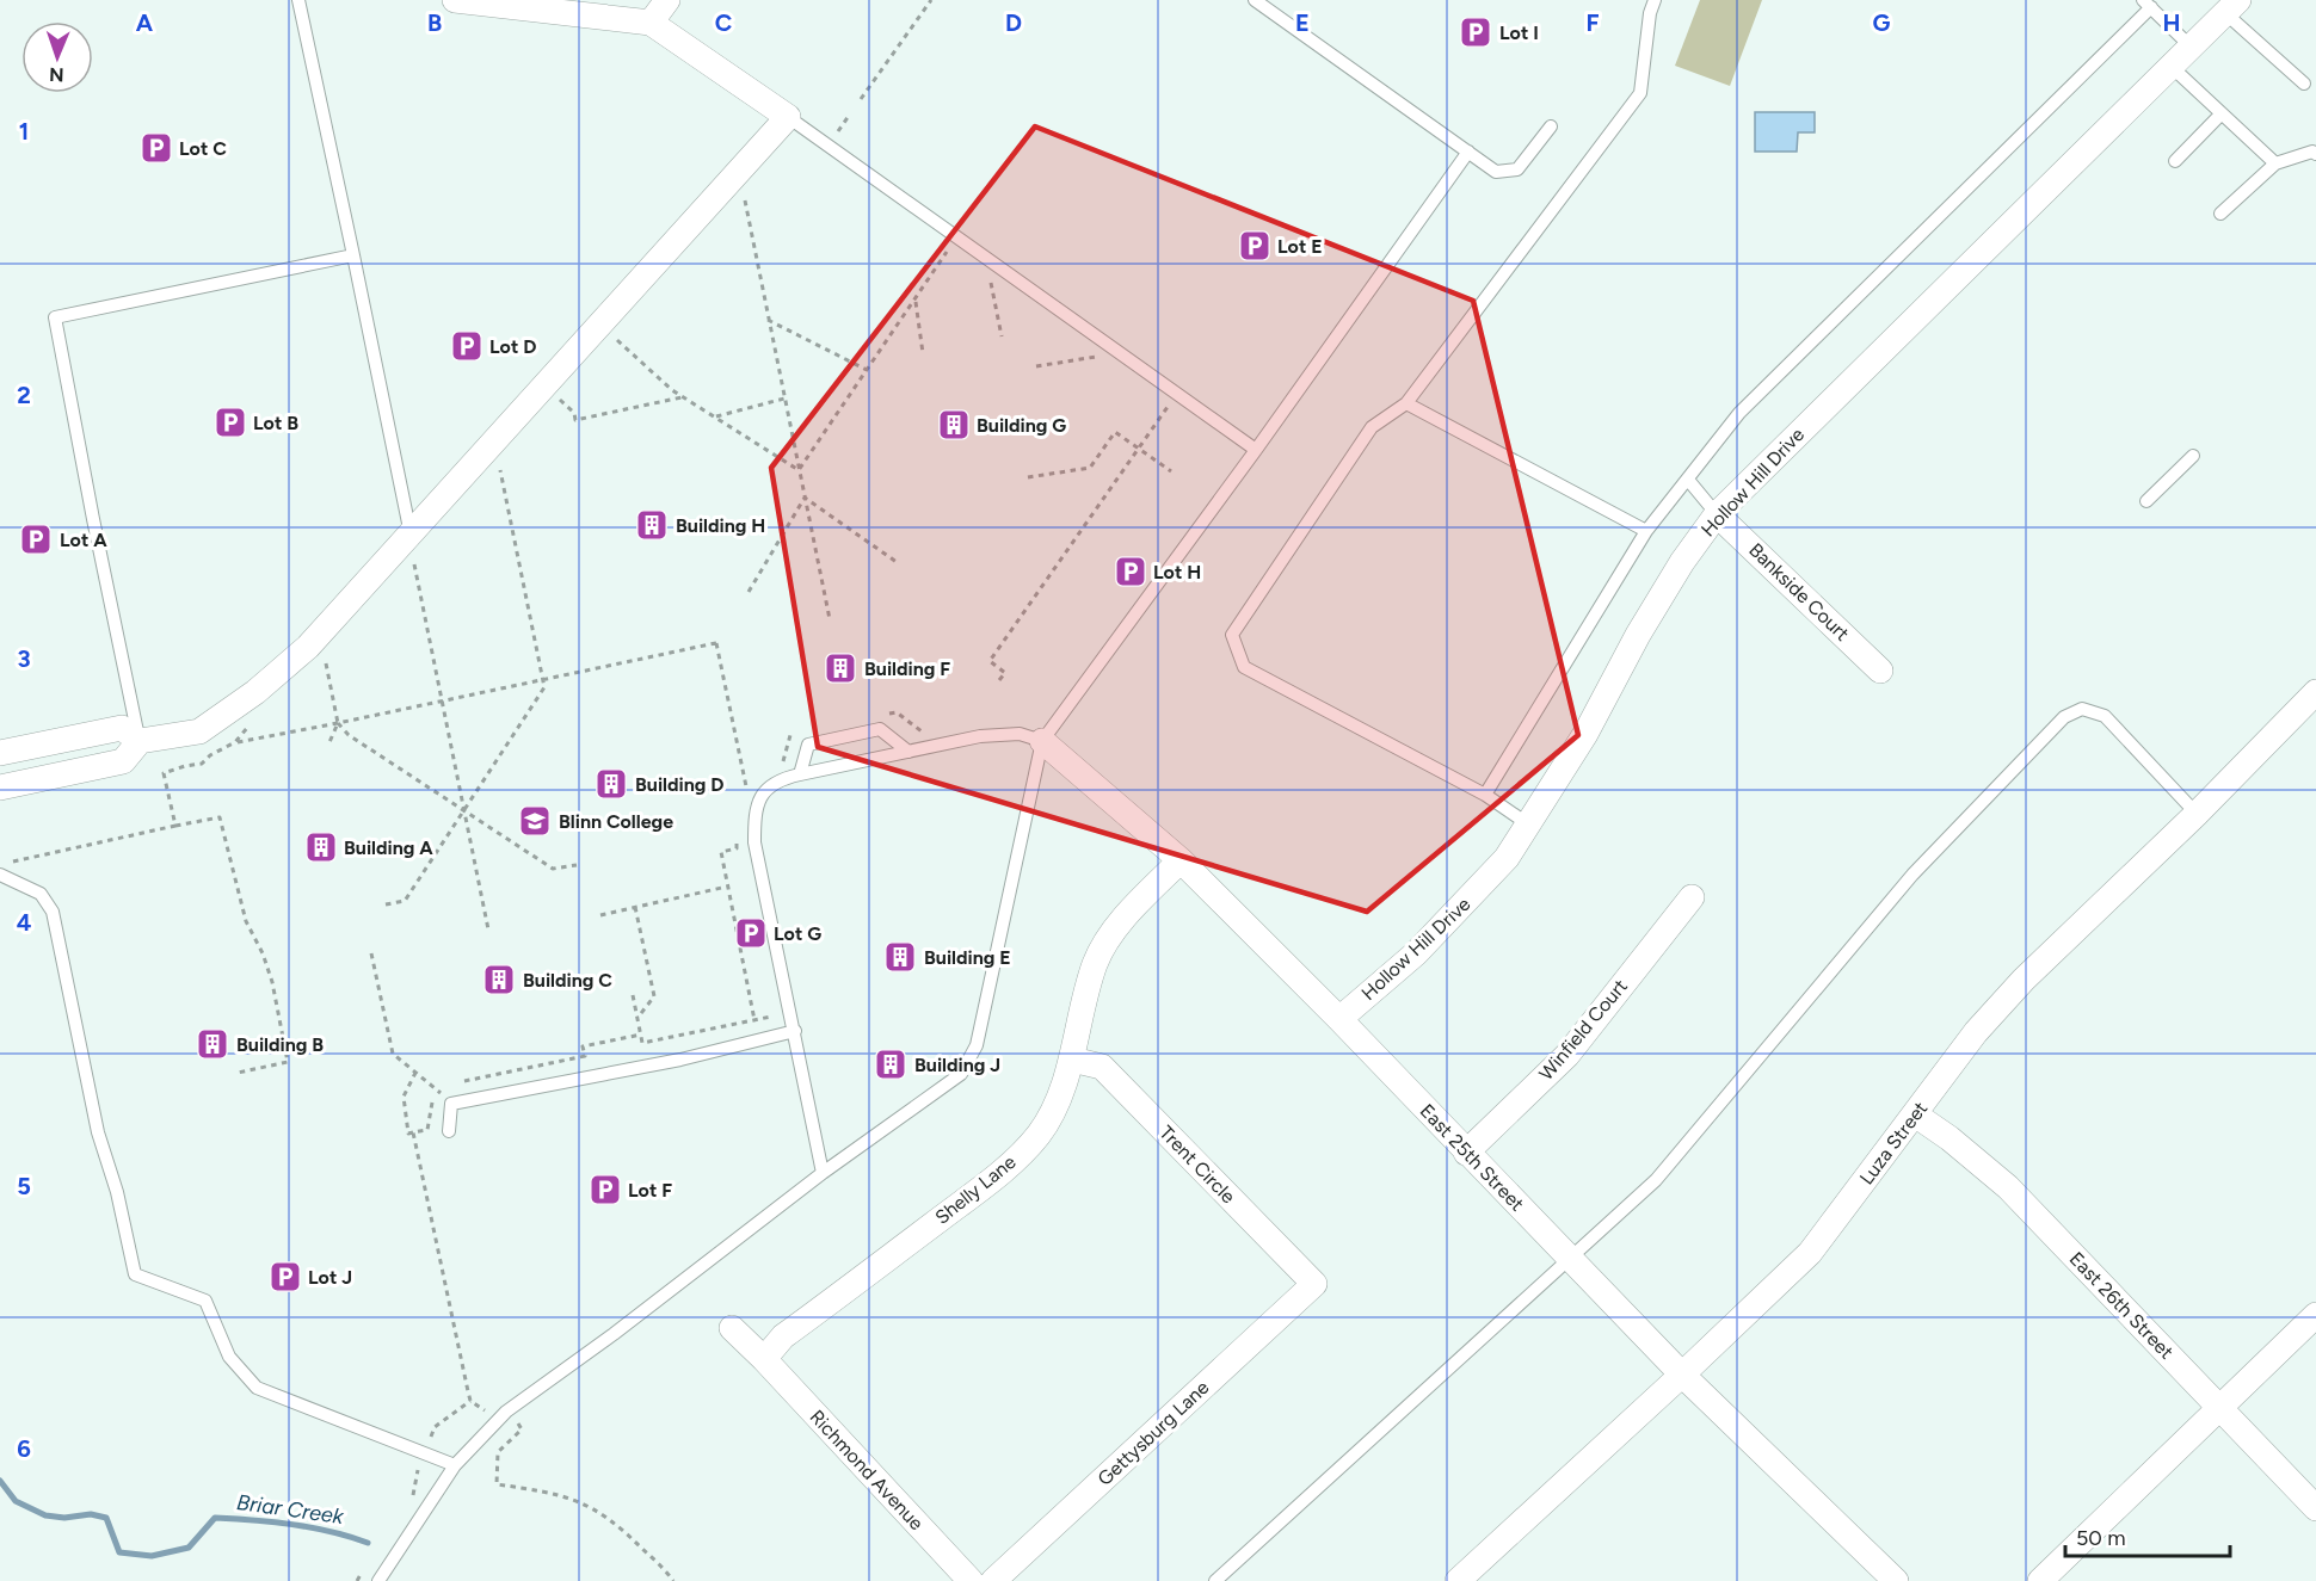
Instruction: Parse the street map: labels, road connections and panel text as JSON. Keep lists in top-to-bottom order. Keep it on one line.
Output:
{"streets":{"street":["Hollow Hill Drive","Bankside Court","Winfield Court","Luza Street","East 25th Street","Trent Circle","Shelly Lane","East 26th Street","Gettysburg Lane","Richmond Avenue"]},"crossings":[["Hollow Hill Drive","Bankside Court"],["Hollow Hill Drive","East 25th Street"],["Winfield Court","East 25th Street"],["Luza Street","East 25th Street"],["Luza Street","East 26th Street"],["East 25th Street","Shelly Lane"],["Trent Circle","Shelly Lane"],["Trent Circle","Gettysburg Lane"],["Shelly Lane","Richmond Avenue"]],"water":["Briar Creek"],"places":{"parking":["Lot I","Lot C","Lot E","Lot D","Lot B","Lot A","Lot H","Lot G","Lot F","Lot J"],"building":["Building G","Building H","Building F","Building D","Building A","Building E","Building C","Building B","Building J"],"school or university":["Blinn College"]},"scale_bar":"50 m","north":"bottom","grid":{"columns":["A","B","C","D","E","F","G","H"],"rows":["1","2","3","4","5","6"]}}
